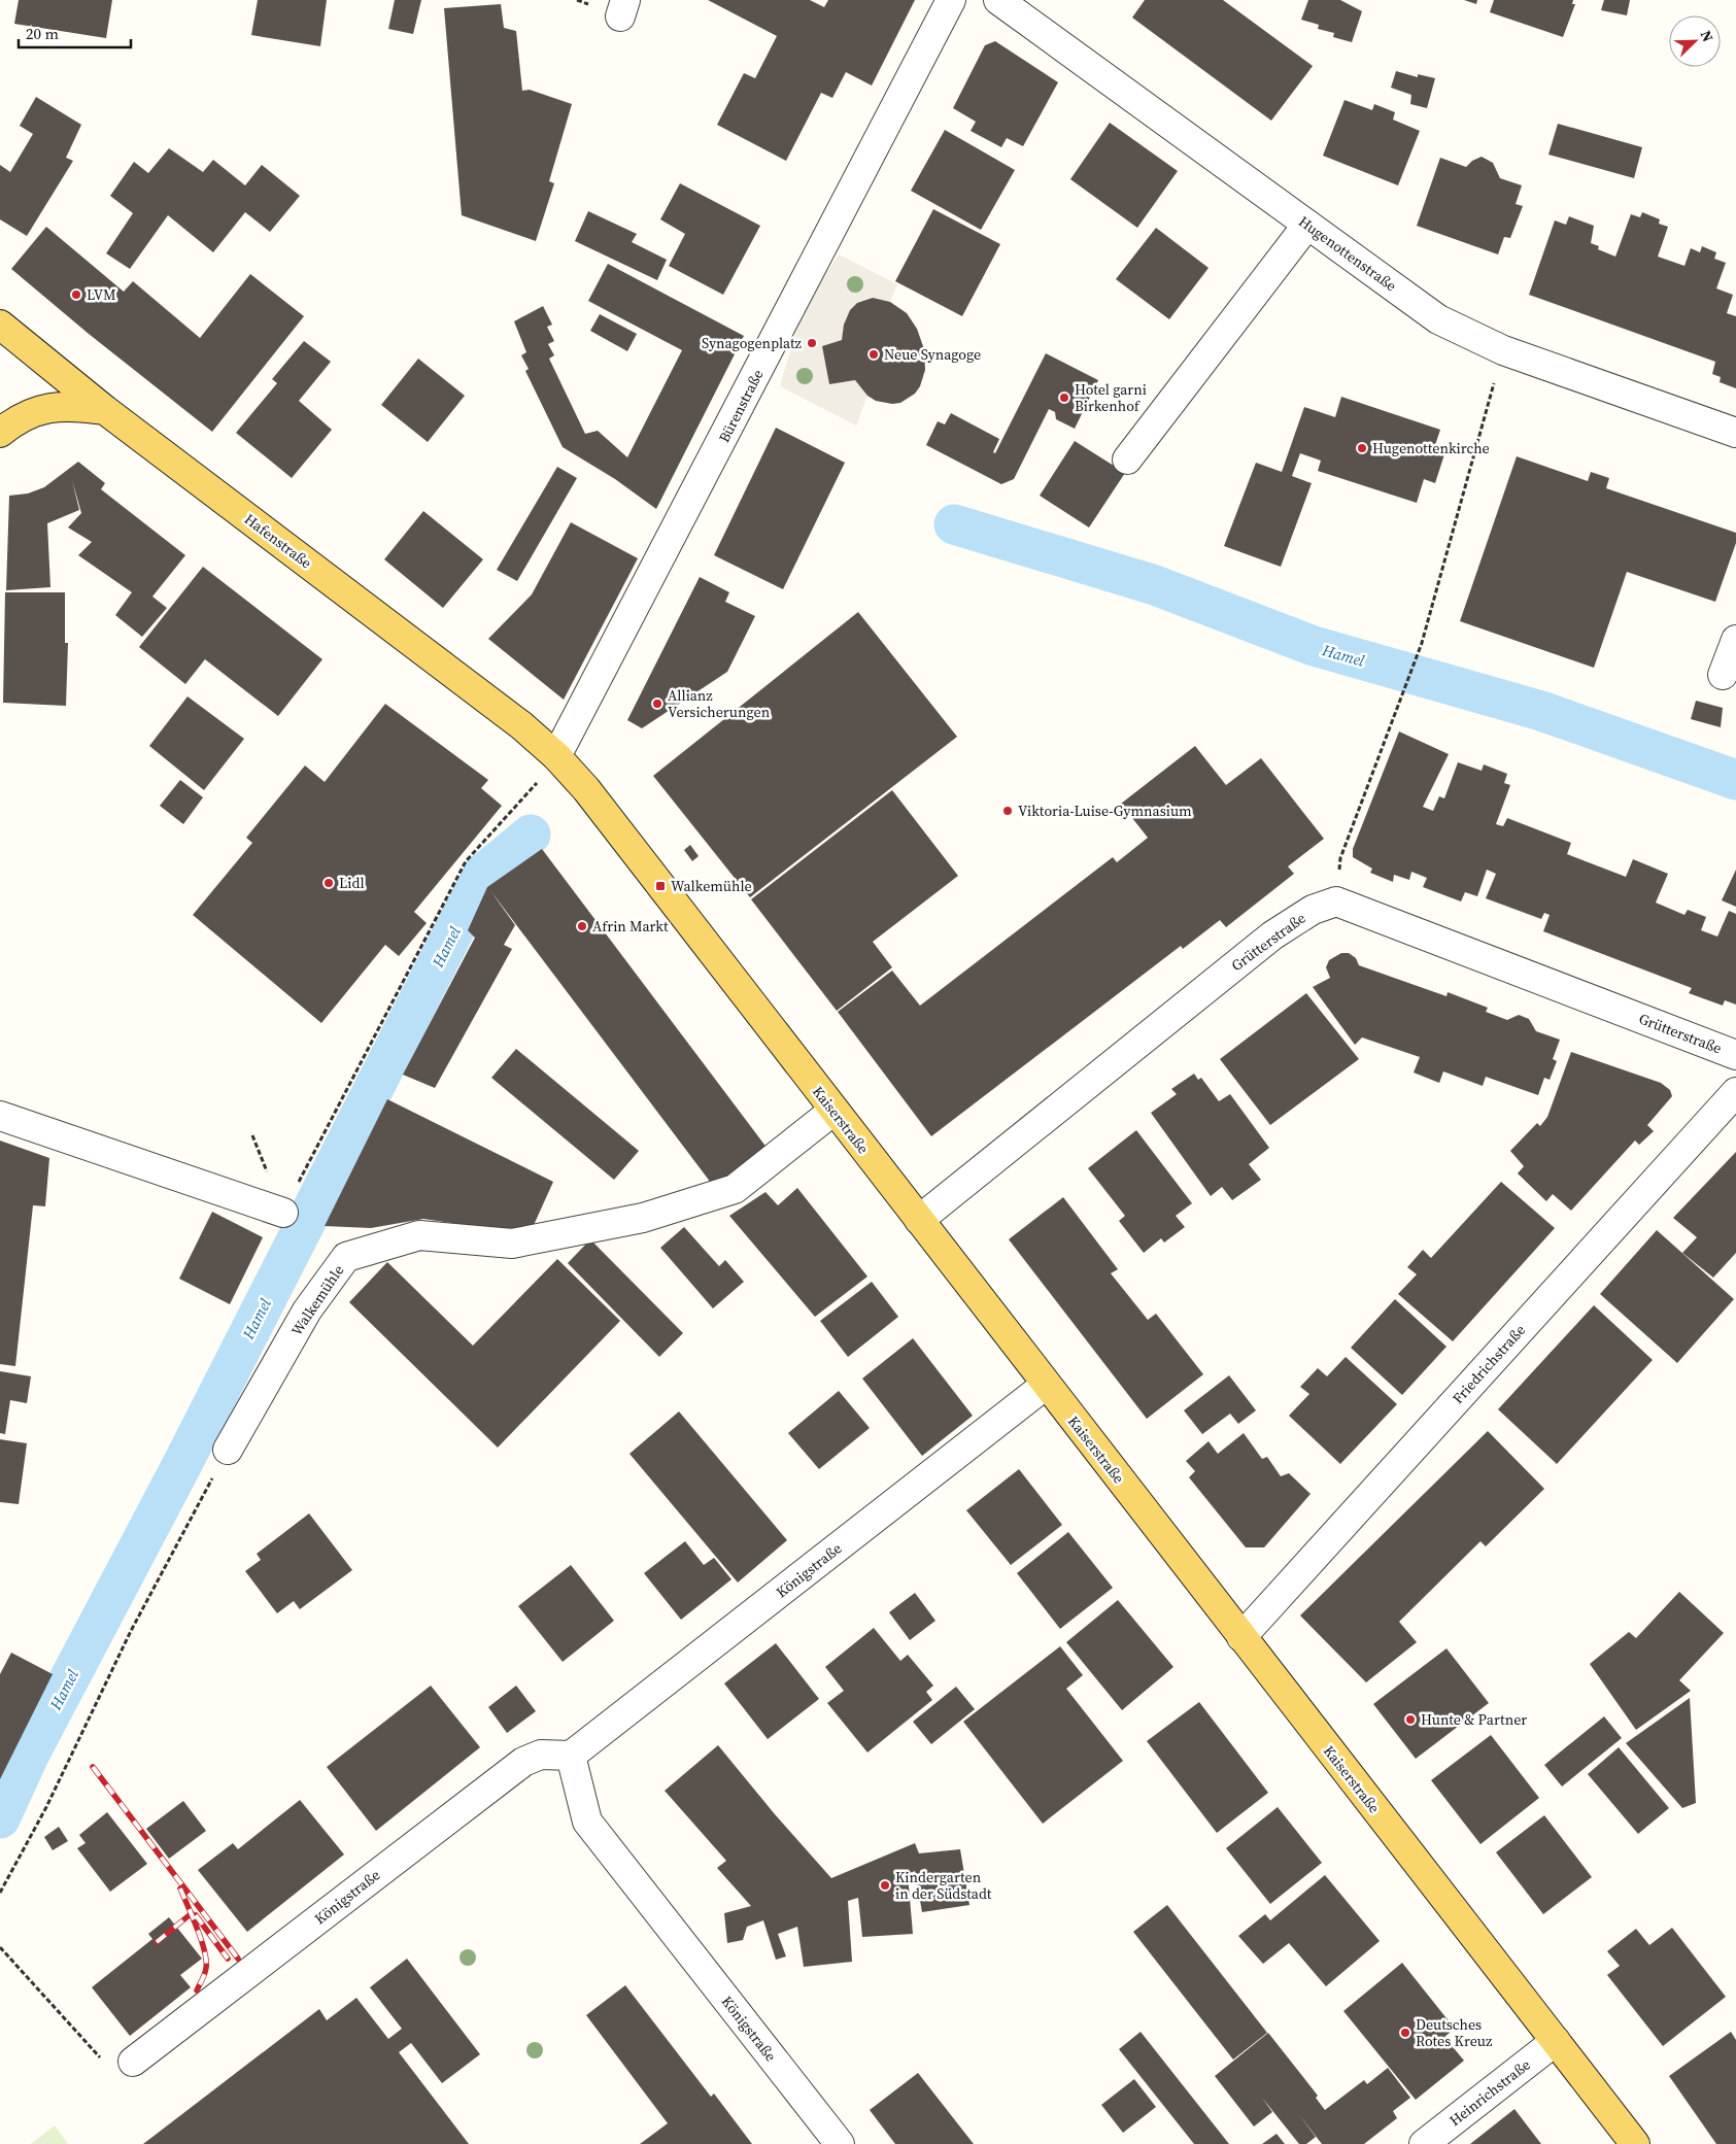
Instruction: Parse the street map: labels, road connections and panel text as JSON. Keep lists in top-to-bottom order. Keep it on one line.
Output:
{"streets":{"main road":["Hafenstraße","Kaiserstraße"],"street":["Hugenottenstraße","Bürenstraße","Grütterstraße","Walkemühle","Friedrichstraße","Königstraße","Heinrichstraße"]},"crossings":[["Bürenstraße","Hafenstraße"],["Bürenstraße","Kaiserstraße"],["Hafenstraße","Kaiserstraße"],["Grütterstraße","Kaiserstraße"],["Kaiserstraße","Walkemühle"],["Kaiserstraße","Friedrichstraße"],["Kaiserstraße","Königstraße"],["Kaiserstraße","Heinrichstraße"]],"water":["Hamel"],"places":{"other":["LVM","Synagogenplatz","Neue Synagoge","Hotel garni Birkenhof","Hugenottenkirche","Allianz Versicherungen","Viktoria-Luise-Gymnasium","Lidl","Afrin Markt","Hunte & Partner","Kindergarten in der Südstadt","Deutsches Rotes Kreuz"],"transit":["Walkemühle"]},"scale_bar":"20 m","north":"top right"}
